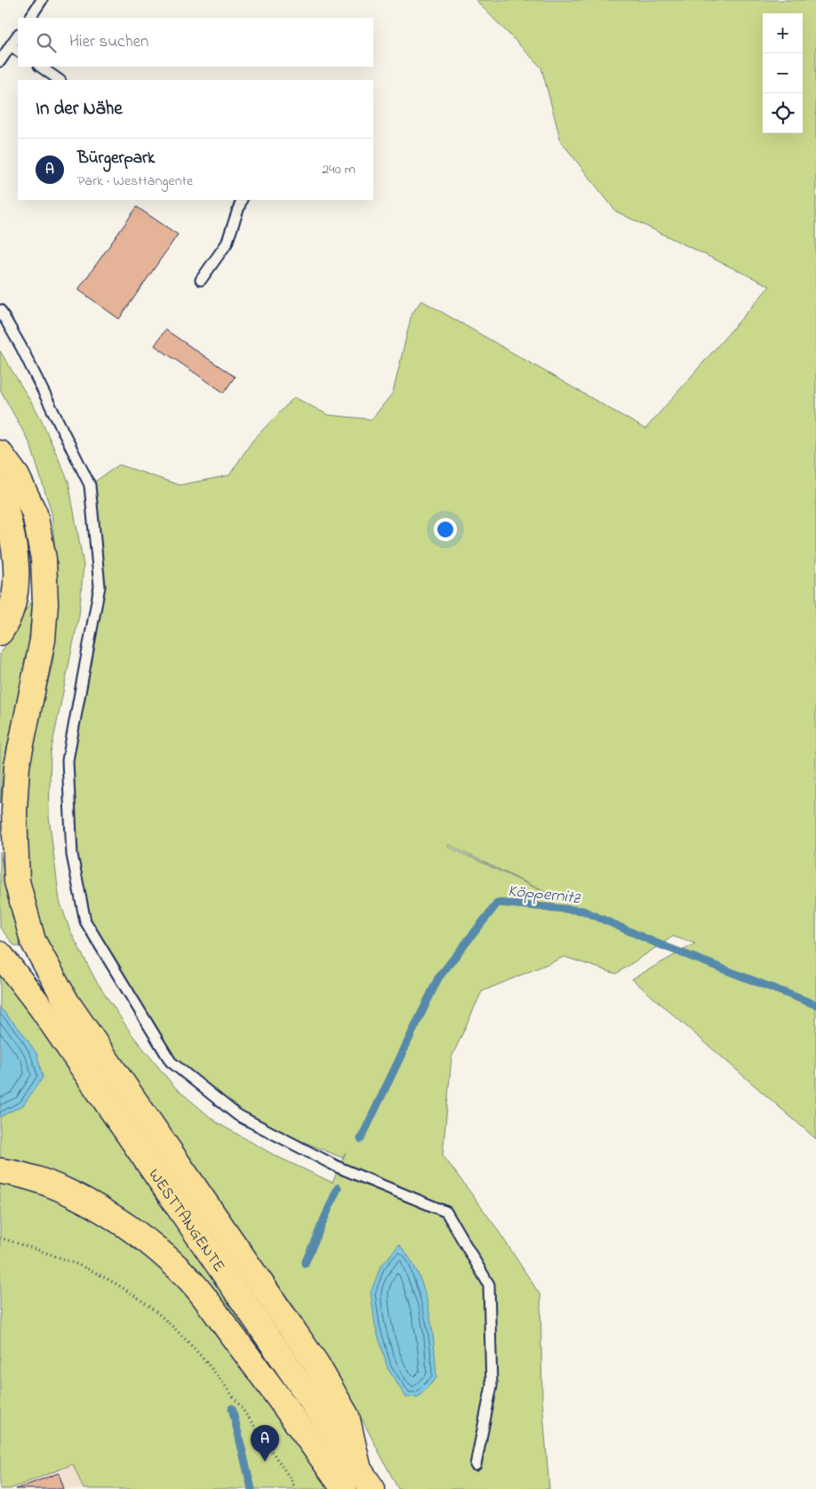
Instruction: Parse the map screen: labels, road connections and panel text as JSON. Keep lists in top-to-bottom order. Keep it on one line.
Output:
{"streets":{"highway":["WESTTANGENTE"]},"water":["Köppernitz"],"page":{"map_buttons":["+","−"],"search":"Hier suchen","heading":"In der Nähe","list":[{"mark":"A","name":"Bürgerpark","note":"Park · Westtangente","value":"240 m"}],"pins":"A"}}
